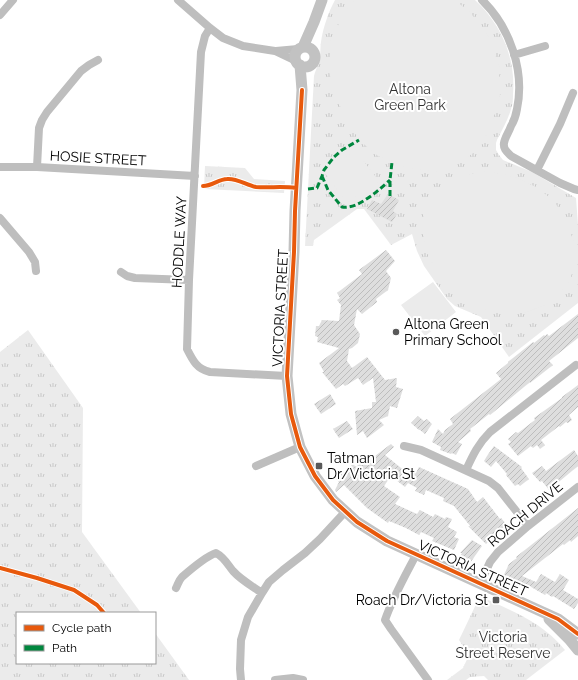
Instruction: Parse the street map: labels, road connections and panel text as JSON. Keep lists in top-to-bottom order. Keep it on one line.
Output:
{"streets":{"street":["HOSIE STREET","HODDLE WAY","VICTORIA STREET","ROACH DRIVE"]},"crossings":[["HOSIE STREET","HODDLE WAY"],["HODDLE WAY","VICTORIA STREET"],["VICTORIA STREET","ROACH DRIVE"]],"parks":["Altona Green Park","Victoria Street Reserve"],"places":{"other":["Altona Green Primary School"],"transit":["Tatman Dr/Victoria St","Roach Dr/Victoria St"]},"legend":["Cycle path","Path"]}
